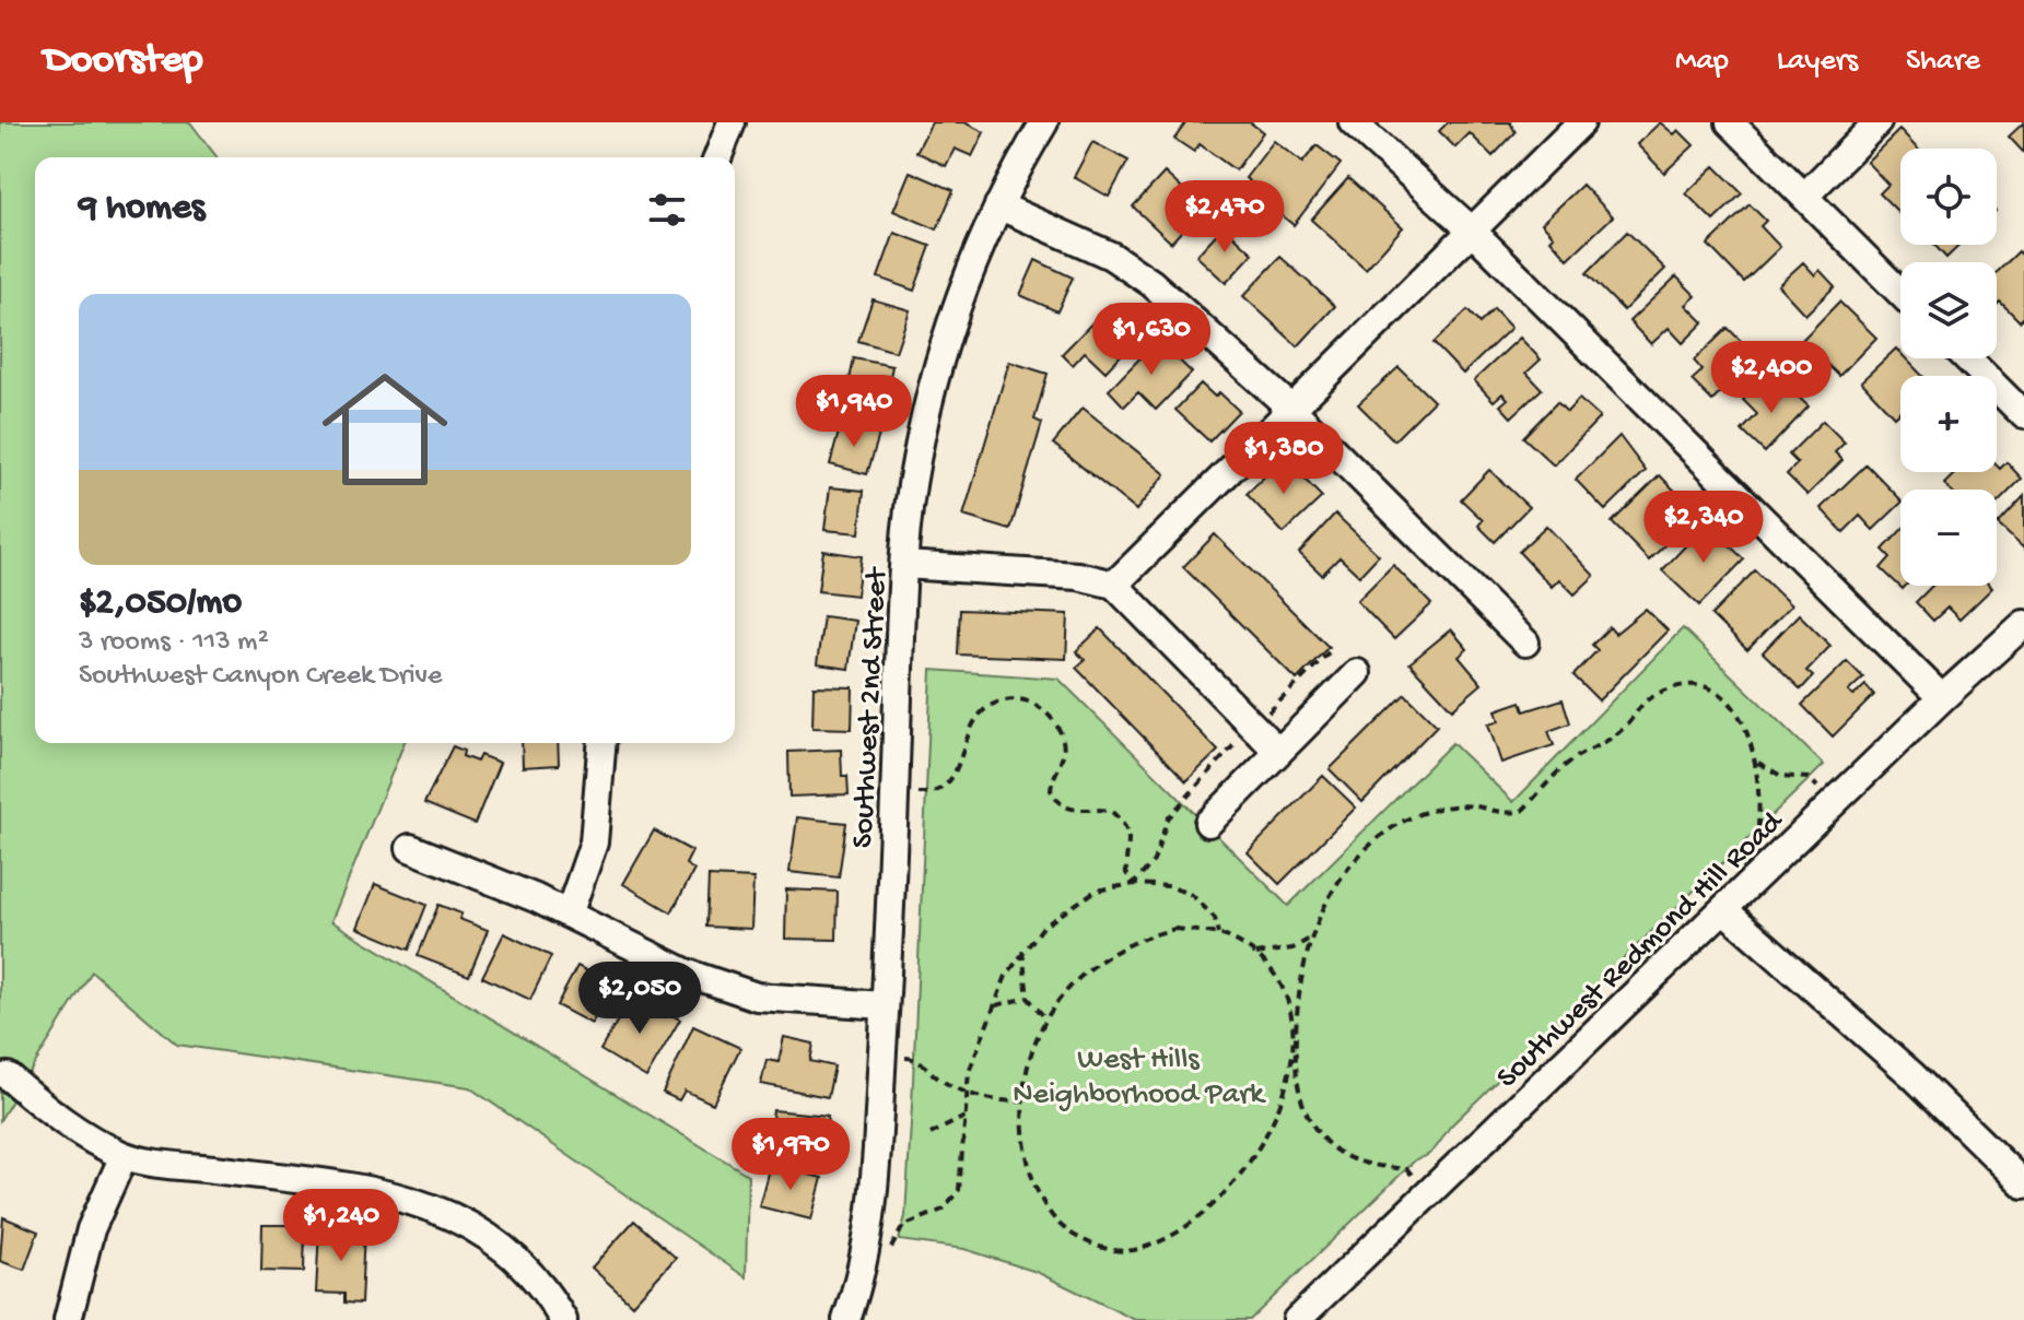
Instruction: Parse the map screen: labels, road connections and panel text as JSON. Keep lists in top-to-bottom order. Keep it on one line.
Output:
{"streets":{"street":["Southwest 2nd Street","Southwest Redmond Hill Road"]},"parks":["West Hills Neighborhood Park"],"page":{"header":"Doorstep","nav":["Map","Layers","Share"],"map_buttons":["+","−"],"heading":"9 homes","price":["$2,470","$1,630","$2,400","$1,940","$1,380","$2,340","$2,050","$1,970","$1,240"],"list":[{"name":"$2,050/mo","note":"3 rooms · 113 m² · Southwest Canyon Creek Drive"}]}}
